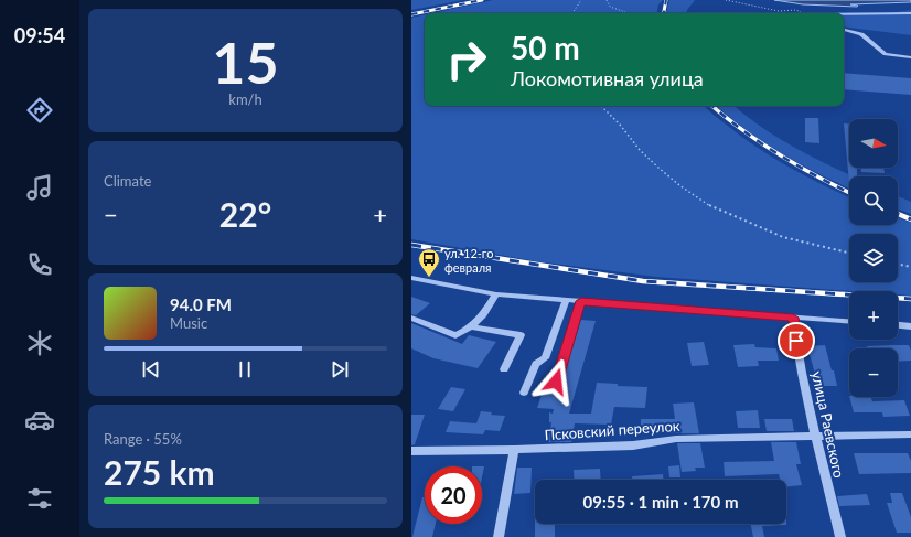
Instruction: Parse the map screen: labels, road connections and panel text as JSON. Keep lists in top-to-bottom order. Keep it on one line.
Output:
{"streets":{"street":["улица Раевского","Псковский переулок"]},"crossings":[["улица Раевского","Псковский переулок"]],"places":{"bus stop":["ул. 12-го февраля"]},"north":"right","page":{"tabs":"09:54","tile":[["15","km/h"],"Climate",["Range · 55%","275 km"]],"turn":["50 m","Локомотивная улица"],"map_buttons":["+","−"],"heat":["−","22°","+"],"song":["94.0 FM","Music"],"limit":"20","trip":"09:55 · 1 min · 170 m"}}
